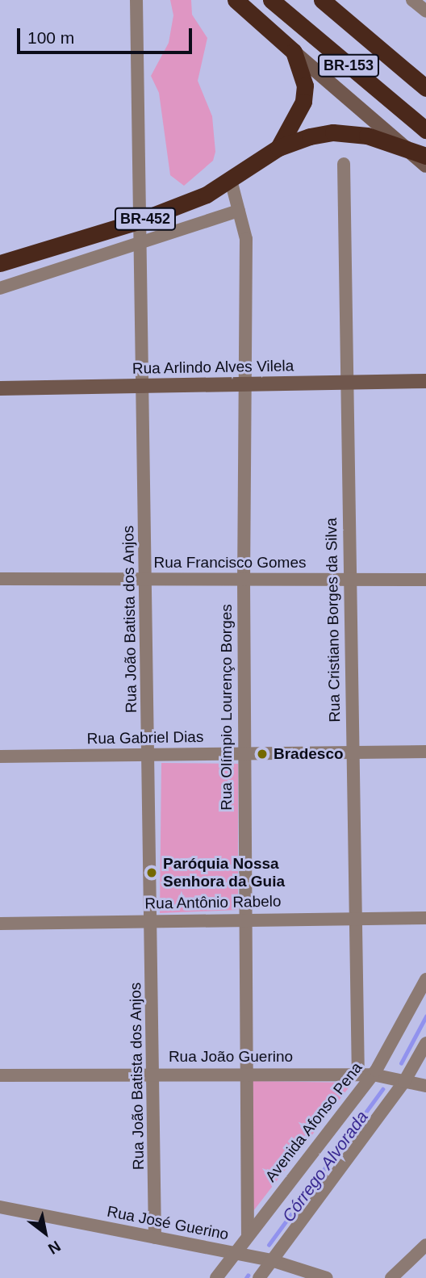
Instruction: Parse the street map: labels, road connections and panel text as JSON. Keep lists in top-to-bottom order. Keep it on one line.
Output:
{"streets":{"highway":["BR-153","BR-452"],"street":["Rua Arlindo Alves Vilela","Rua Francisco Gomes","Rua João Batista dos Anjos","Rua Cristiano Borges da Silva","Rua Olímpio Lourenço Borges","Rua Gabriel Dias","Rua Antônio Rabelo","Rua João Guerino","Avenida Afonso Pena","Rua José Guerino"]},"crossings":[["BR-452","Rua João Batista dos Anjos"],["BR-452","Rua Olímpio Lourenço Borges"],["Rua Arlindo Alves Vilela","Rua João Batista dos Anjos"],["Rua Arlindo Alves Vilela","Rua Cristiano Borges da Silva"],["Rua Arlindo Alves Vilela","Rua Olímpio Lourenço Borges"],["Rua Francisco Gomes","Rua João Batista dos Anjos"],["Rua Francisco Gomes","Rua Cristiano Borges da Silva"],["Rua Francisco Gomes","Rua Olímpio Lourenço Borges"],["Rua João Batista dos Anjos","Rua Gabriel Dias"],["Rua João Batista dos Anjos","Rua Antônio Rabelo"],["Rua João Batista dos Anjos","Rua João Guerino"],["Rua João Batista dos Anjos","Rua José Guerino"],["Rua Cristiano Borges da Silva","Rua Gabriel Dias"],["Rua Cristiano Borges da Silva","Rua Antônio Rabelo"],["Rua Cristiano Borges da Silva","Rua João Guerino"],["Rua Olímpio Lourenço Borges","Rua Gabriel Dias"],["Rua Olímpio Lourenço Borges","Rua Antônio Rabelo"],["Rua Olímpio Lourenço Borges","Rua João Guerino"],["Rua Olímpio Lourenço Borges","Avenida Afonso Pena"],["Rua João Guerino","Avenida Afonso Pena"],["Avenida Afonso Pena","Rua José Guerino"]],"water":["Córrego Alvorada"],"places":["Bradesco","Paróquia Nossa Senhora da Guia"],"scale_bar":"100 m","north":"bottom right"}
